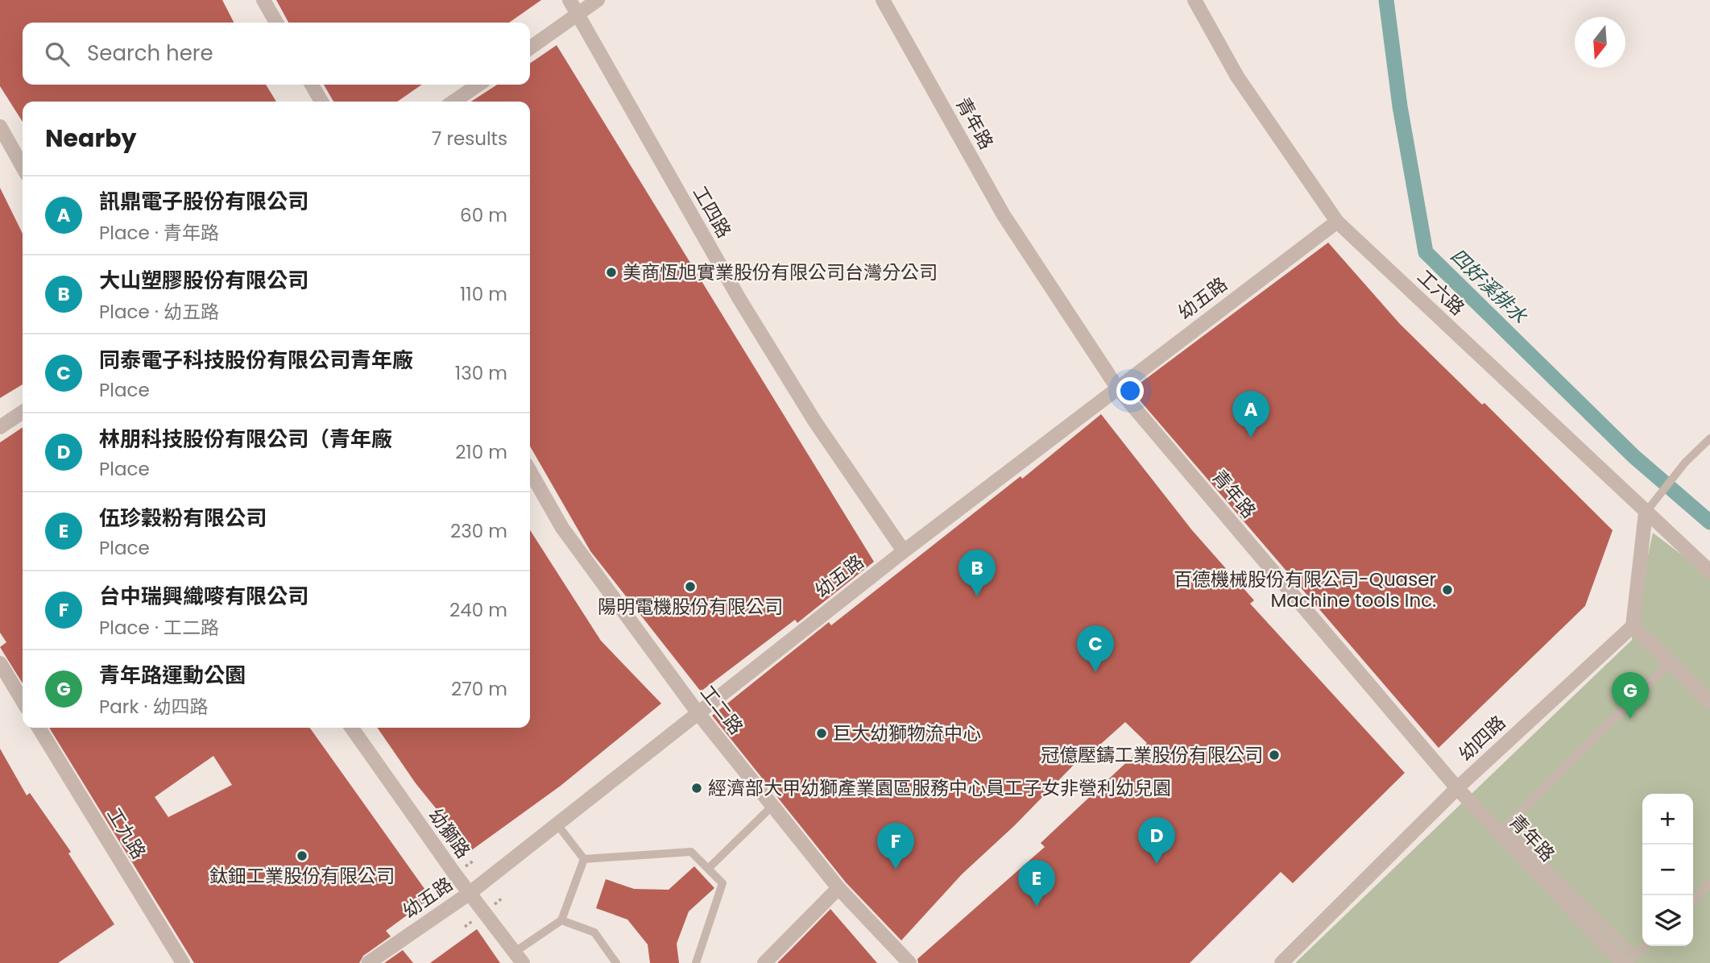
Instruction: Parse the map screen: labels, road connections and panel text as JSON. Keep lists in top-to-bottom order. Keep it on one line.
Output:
{"streets":{"street":["青年路","工四路","工六路","幼五路","工二路","幼四路","工九路","幼獅路"]},"crossings":[["青年路","幼五路"],["青年路","幼四路"],["工四路","幼五路"],["工六路","幼五路"],["幼五路","工二路"],["幼五路","幼獅路"]],"water":["四好溪排水"],"places":["美商恆旭實業股份有限公司台灣分公司","陽明電機股份有限公司","百德機械股份有限公司-Quaser Machine tools Inc.","巨大幼獅物流中心","冠億壓鑄工業股份有限公司","經濟部大甲幼獅產業園區服務中心員工子女非營利幼兒園","鈦鈿工業股份有限公司"],"north":"bottom","page":{"search":"Search here","heading":["Nearby","7 results"],"list":[{"mark":"A","name":"訊鼎電子股份有限公司","note":"Place · 青年路","value":"60 m"},{"mark":"B","name":"大山塑膠股份有限公司","note":"Place · 幼五路","value":"110 m"},{"mark":"C","name":"同泰電子科技股份有限公司青年廠","note":"Place","value":"130 m"},{"mark":"D","name":"林朋科技股份有限公司（青年廠","note":"Place","value":"210 m"},{"mark":"E","name":"伍珍穀粉有限公司","note":"Place","value":"230 m"},{"mark":"F","name":"台中瑞興織嘜有限公司","note":"Place · 工二路","value":"240 m"},{"mark":"G","name":"青年路運動公園","note":"Park · 幼四路","value":"270 m"}],"pins":["A","B","C","G","D","F","E"],"map_buttons":["+","−"]}}
